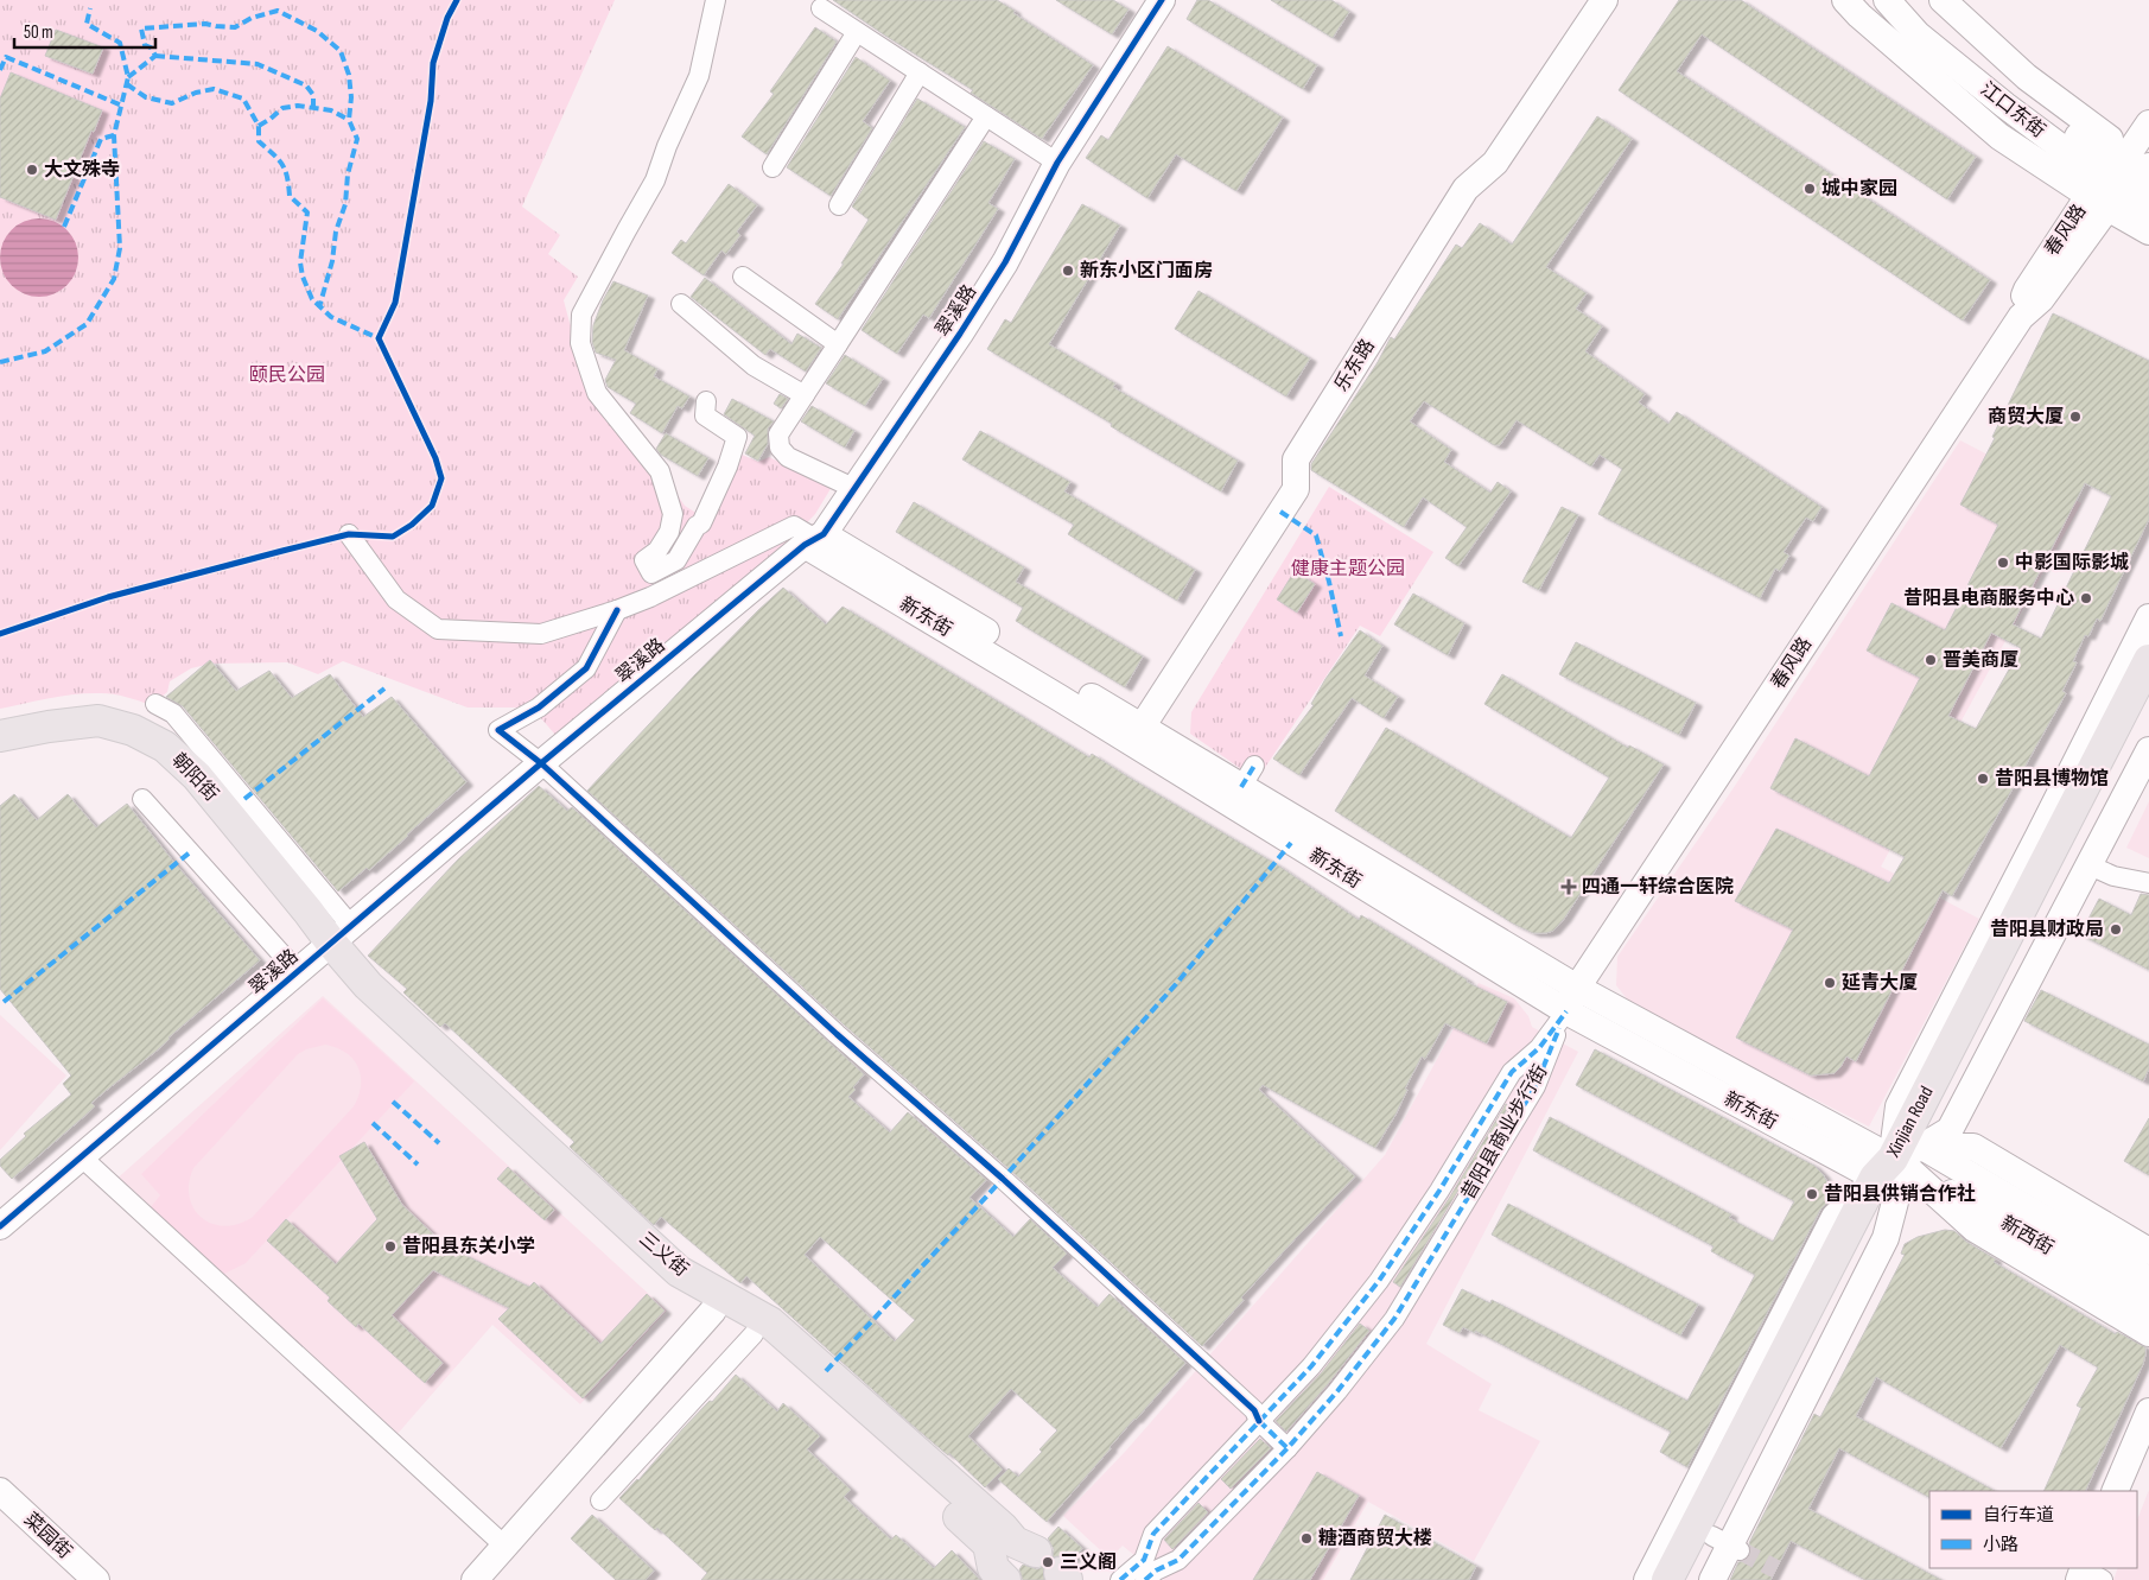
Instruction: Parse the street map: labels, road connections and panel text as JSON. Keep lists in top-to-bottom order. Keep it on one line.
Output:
{"streets":{"main road":["江口东街","春风路","翠溪路","乐东路","新东街","朝阳街","Xinjian Road","新西街","三义街","菜园街"],"street":["昔阳县商业步行街"]},"crossings":[["江口东街","春风路"],["春风路","新东街"],["春风路","昔阳县商业步行街"],["翠溪路","新东街"],["翠溪路","朝阳街"],["翠溪路","三义街"],["乐东路","新东街"],["新东街","Xinjian Road"],["新东街","昔阳县商业步行街"],["新东街","新西街"],["朝阳街","三义街"],["Xinjian Road","新西街"]],"parks":["颐民公园","健康主题公园"],"places":{"other":["大文殊寺","城中家园","新东小区门面房","商贸大厦","中影国际影城","昔阳县电商服务中心","晋美商厦","昔阳县博物馆","昔阳县财政局","延青大厦","昔阳县供销合作社","昔阳县东关小学","糖酒商贸大楼","三义阁"],"health":["四通一轩综合医院"]},"legend":["自行车道","小路"],"scale_bar":"50 m"}
